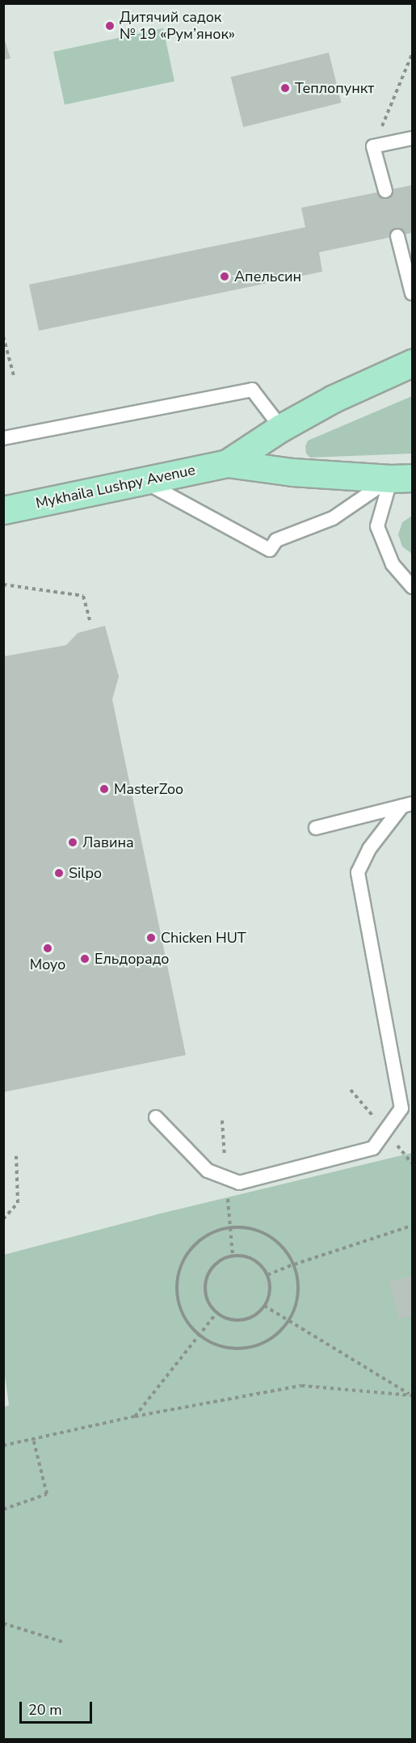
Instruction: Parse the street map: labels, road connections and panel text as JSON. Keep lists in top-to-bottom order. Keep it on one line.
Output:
{"streets":{"main road":["Mykhaila Lushpy Avenue"]},"places":["Дитячий садок № 19 «Рум’янок»","Теплопункт","Апельсин","MasterZoo","Лавина","Silpo","Chicken HUT","Moyo","Ельдорадо"],"scale_bar":"20 m"}
